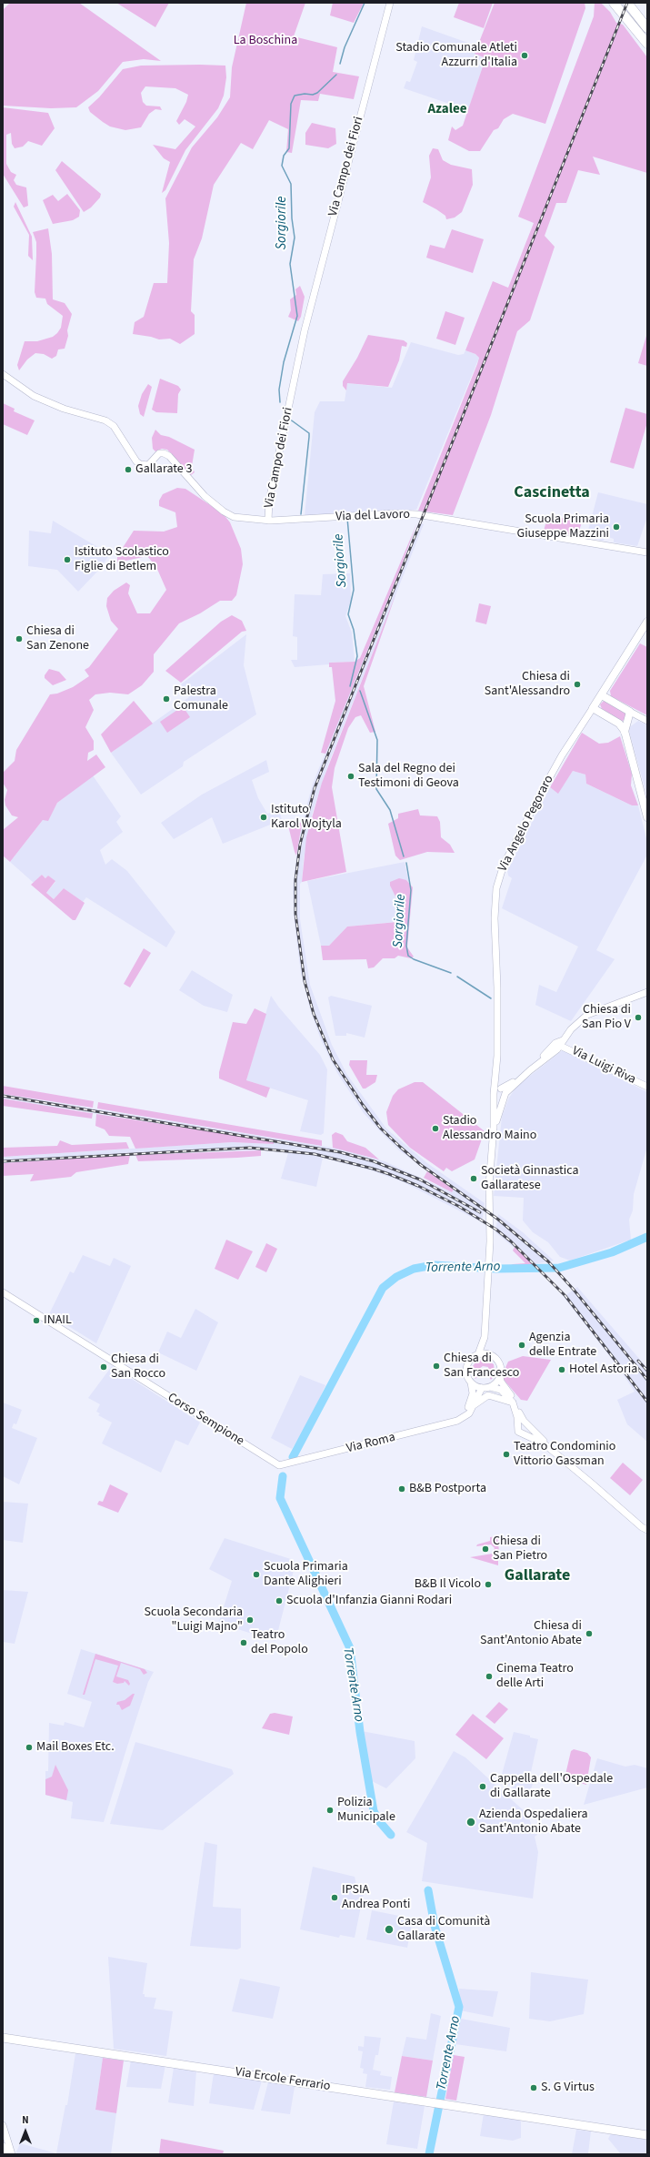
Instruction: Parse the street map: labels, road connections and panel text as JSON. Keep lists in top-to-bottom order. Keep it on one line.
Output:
{"streets":{"main road":["Via Angelo Pegoraro","Via Ercole Ferrario"],"street":["Via Campo dei Fiori","Via del Lavoro","Via Luigi Riva","Corso Sempione","Via Roma"]},"crossings":[["Via Campo dei Fiori","Via del Lavoro"],["Corso Sempione","Via Roma"]],"districts":["Azalee","Cascinetta","Gallarate"],"water":["Sorgiorile","Torrente Arno"],"parks":["La Boschina"],"places":["Stadio Comunale Atleti Azzurri d'Italia","Gallarate 3","Scuola Primaria Giuseppe Mazzini","Istituto Scolastico Figlie di Betlem","Chiesa di San Zenone","Chiesa di Sant'Alessandro","Palestra Comunale","Sala del Regno dei Testimoni di Geova","Istituto Karol Wojtyla","Chiesa di San Pio V","Stadio Alessandro Maino","Società Ginnastica Gallaratese","INAIL","Agenzia delle Entrate","Chiesa di San Francesco","Chiesa di San Rocco","Hotel Astoria","Teatro Condominio Vittorio Gassman","B&B Postporta","Chiesa di San Pietro","Scuola Primaria Dante Alighieri","B&B Il Vicolo","Scuola d'Infanzia Gianni Rodari","Scuola Secondaria \"Luigi Majno\"","Chiesa di Sant'Antonio Abate","Teatro del Popolo","Cinema Teatro delle Arti","Mail Boxes Etc.","Cappella dell'Ospedale di Gallarate","Polizia Municipale","Azienda Ospedaliera Sant'Antonio Abate","IPSIA Andrea Ponti","Casa di Comunità Gallarate","S. G Virtus"],"north":"top"}
